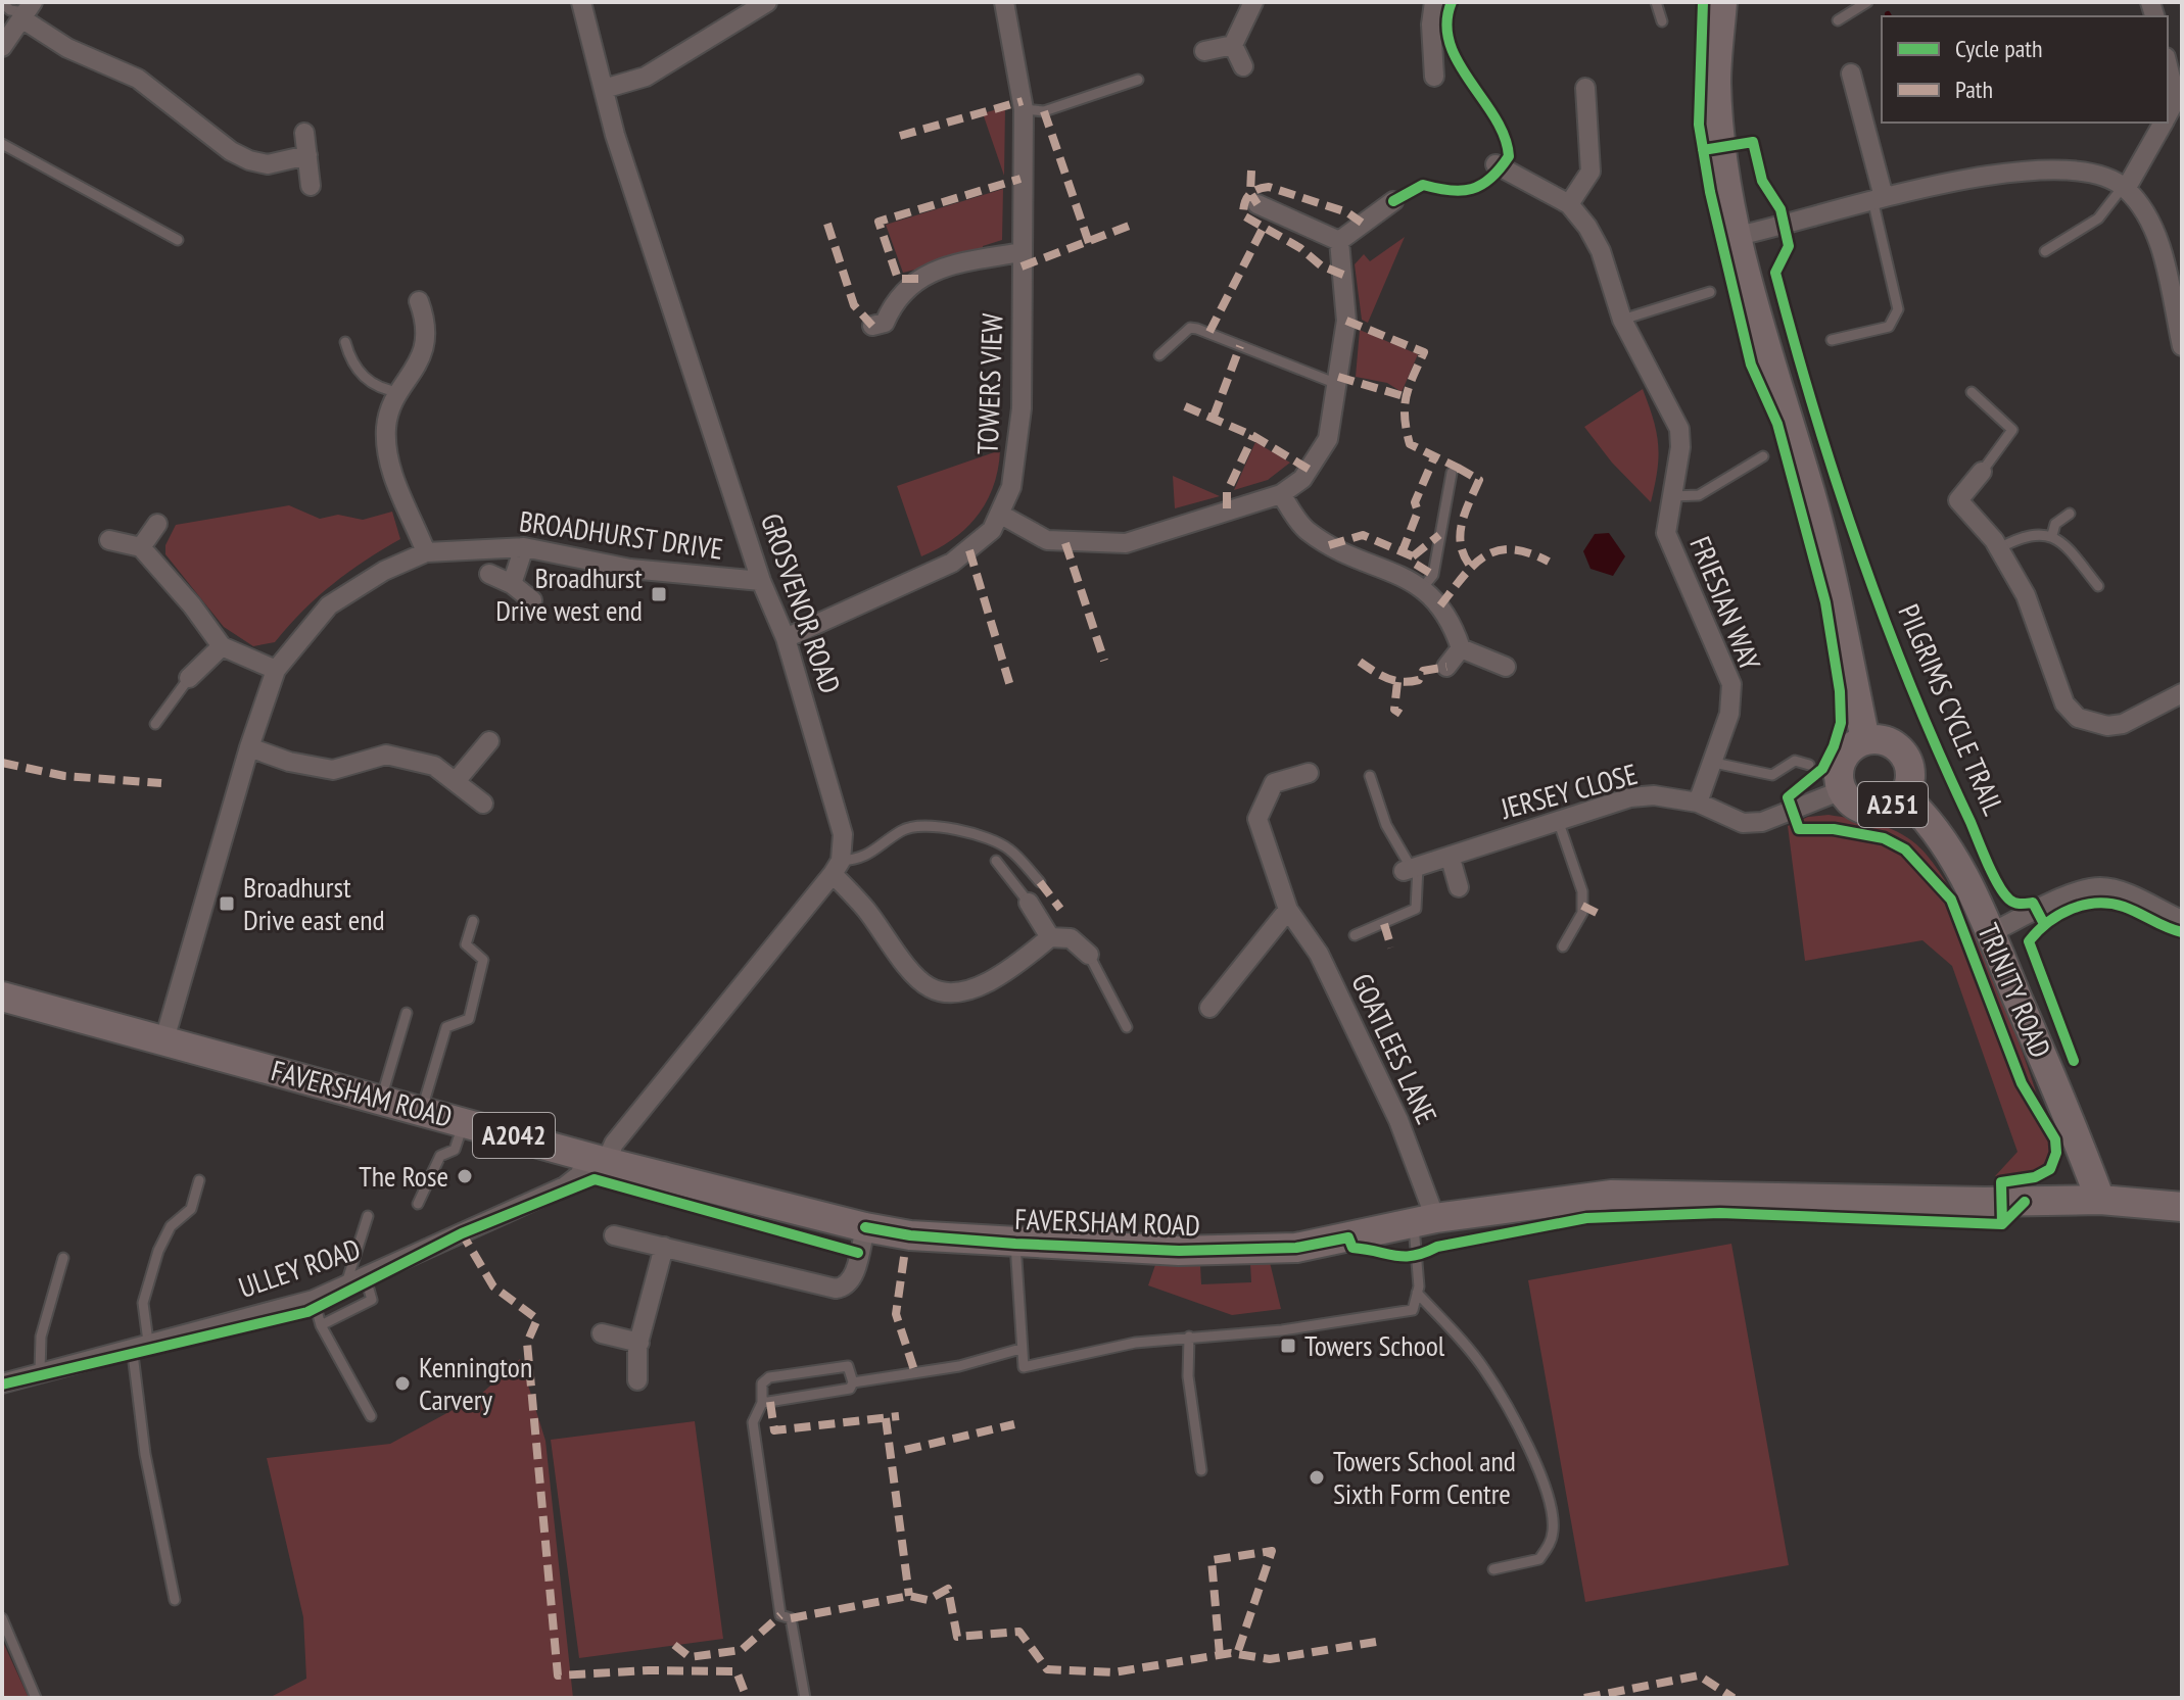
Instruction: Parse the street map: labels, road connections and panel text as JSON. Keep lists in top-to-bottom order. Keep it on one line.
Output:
{"streets":{"main road":["A251","TRINITY ROAD","FAVERSHAM ROAD","A2042"],"street":["TOWERS VIEW","BROADHURST DRIVE","GROSVENOR ROAD","FRIESIAN WAY","JERSEY CLOSE","GOATLEES LANE","ULLEY ROAD"],"cycle path":["PILGRIMS CYCLE TRAIL"]},"crossings":[["TOWERS VIEW","GROSVENOR ROAD"],["BROADHURST DRIVE","GROSVENOR ROAD"],["BROADHURST DRIVE","FAVERSHAM ROAD"],["FRIESIAN WAY","JERSEY CLOSE"],["JERSEY CLOSE","A251"],["JERSEY CLOSE","TRINITY ROAD"],["A251","TRINITY ROAD"],["TRINITY ROAD","FAVERSHAM ROAD"],["GOATLEES LANE","FAVERSHAM ROAD"],["FAVERSHAM ROAD","ULLEY ROAD"]],"places":{"transit":["Broadhurst Drive west end","Broadhurst Drive east end","Towers School"],"other":["The Rose","Kennington Carvery","Towers School and Sixth Form Centre"]},"legend":["Cycle path","Path"]}
